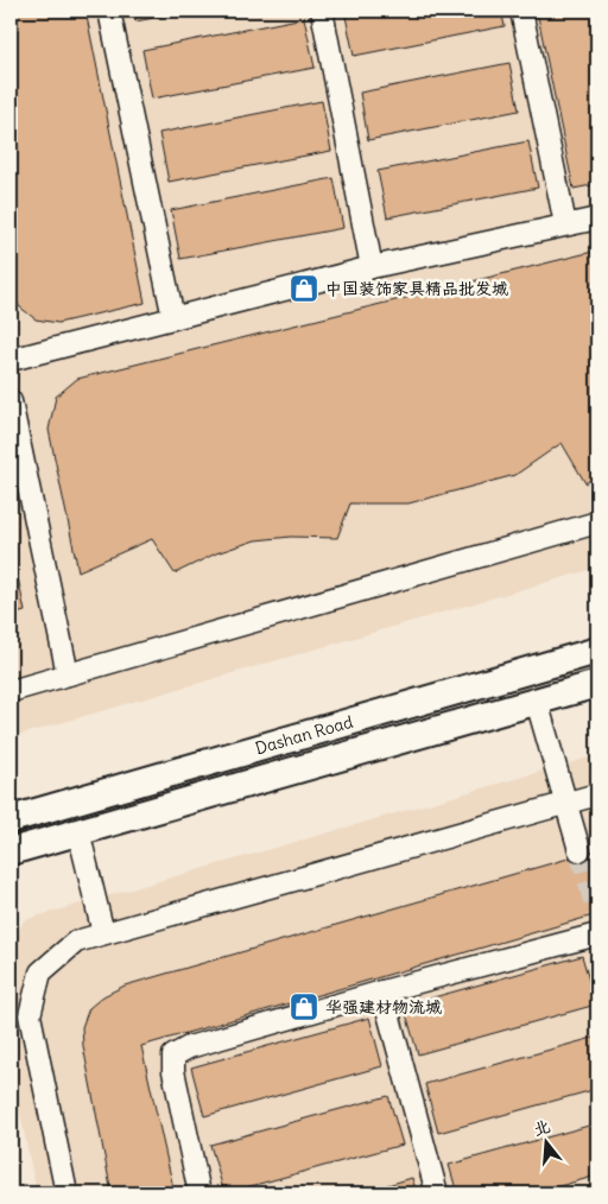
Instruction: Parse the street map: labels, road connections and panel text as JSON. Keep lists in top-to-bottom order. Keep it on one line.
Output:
{"streets":{"main road":["Dashan Road"]},"places":{"shop":["中国装饰家具精品批发城","华强建材物流城"]},"north":"top"}
